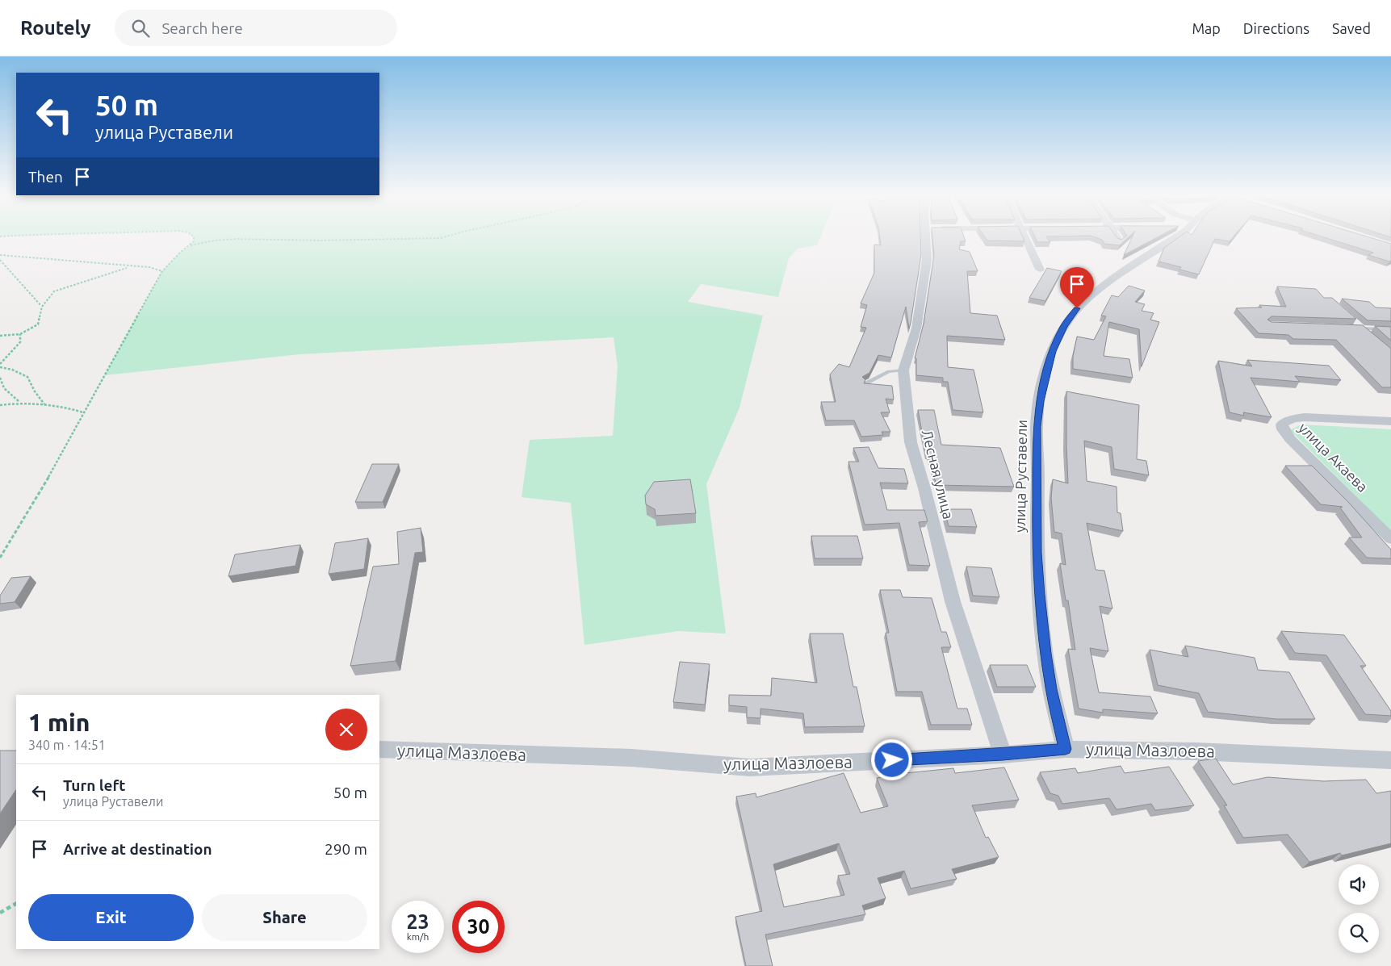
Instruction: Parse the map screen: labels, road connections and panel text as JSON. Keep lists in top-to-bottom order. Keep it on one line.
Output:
{"streets":{"street":["улица Акаева","Лесная улица","улица Руставели","улица Мазлоева"]},"crossings":[["Лесная улица","улица Мазлоева"],["улица Руставели","улица Мазлоева"]],"page":{"header":"Routely","search":"Search here","nav":["Map","Directions","Saved"],"turn":["50 m","улица Руставели"],"then":"Then","heading":["1 min","340 m · 14:51"],"list":[{"name":"Turn left","note":"улица Руставели","value":"50 m"},{"name":"Arrive at destination","value":"290 m"}],"buttons":["Exit","Share"],"speed":"23 km/h","limit":"30"}}
